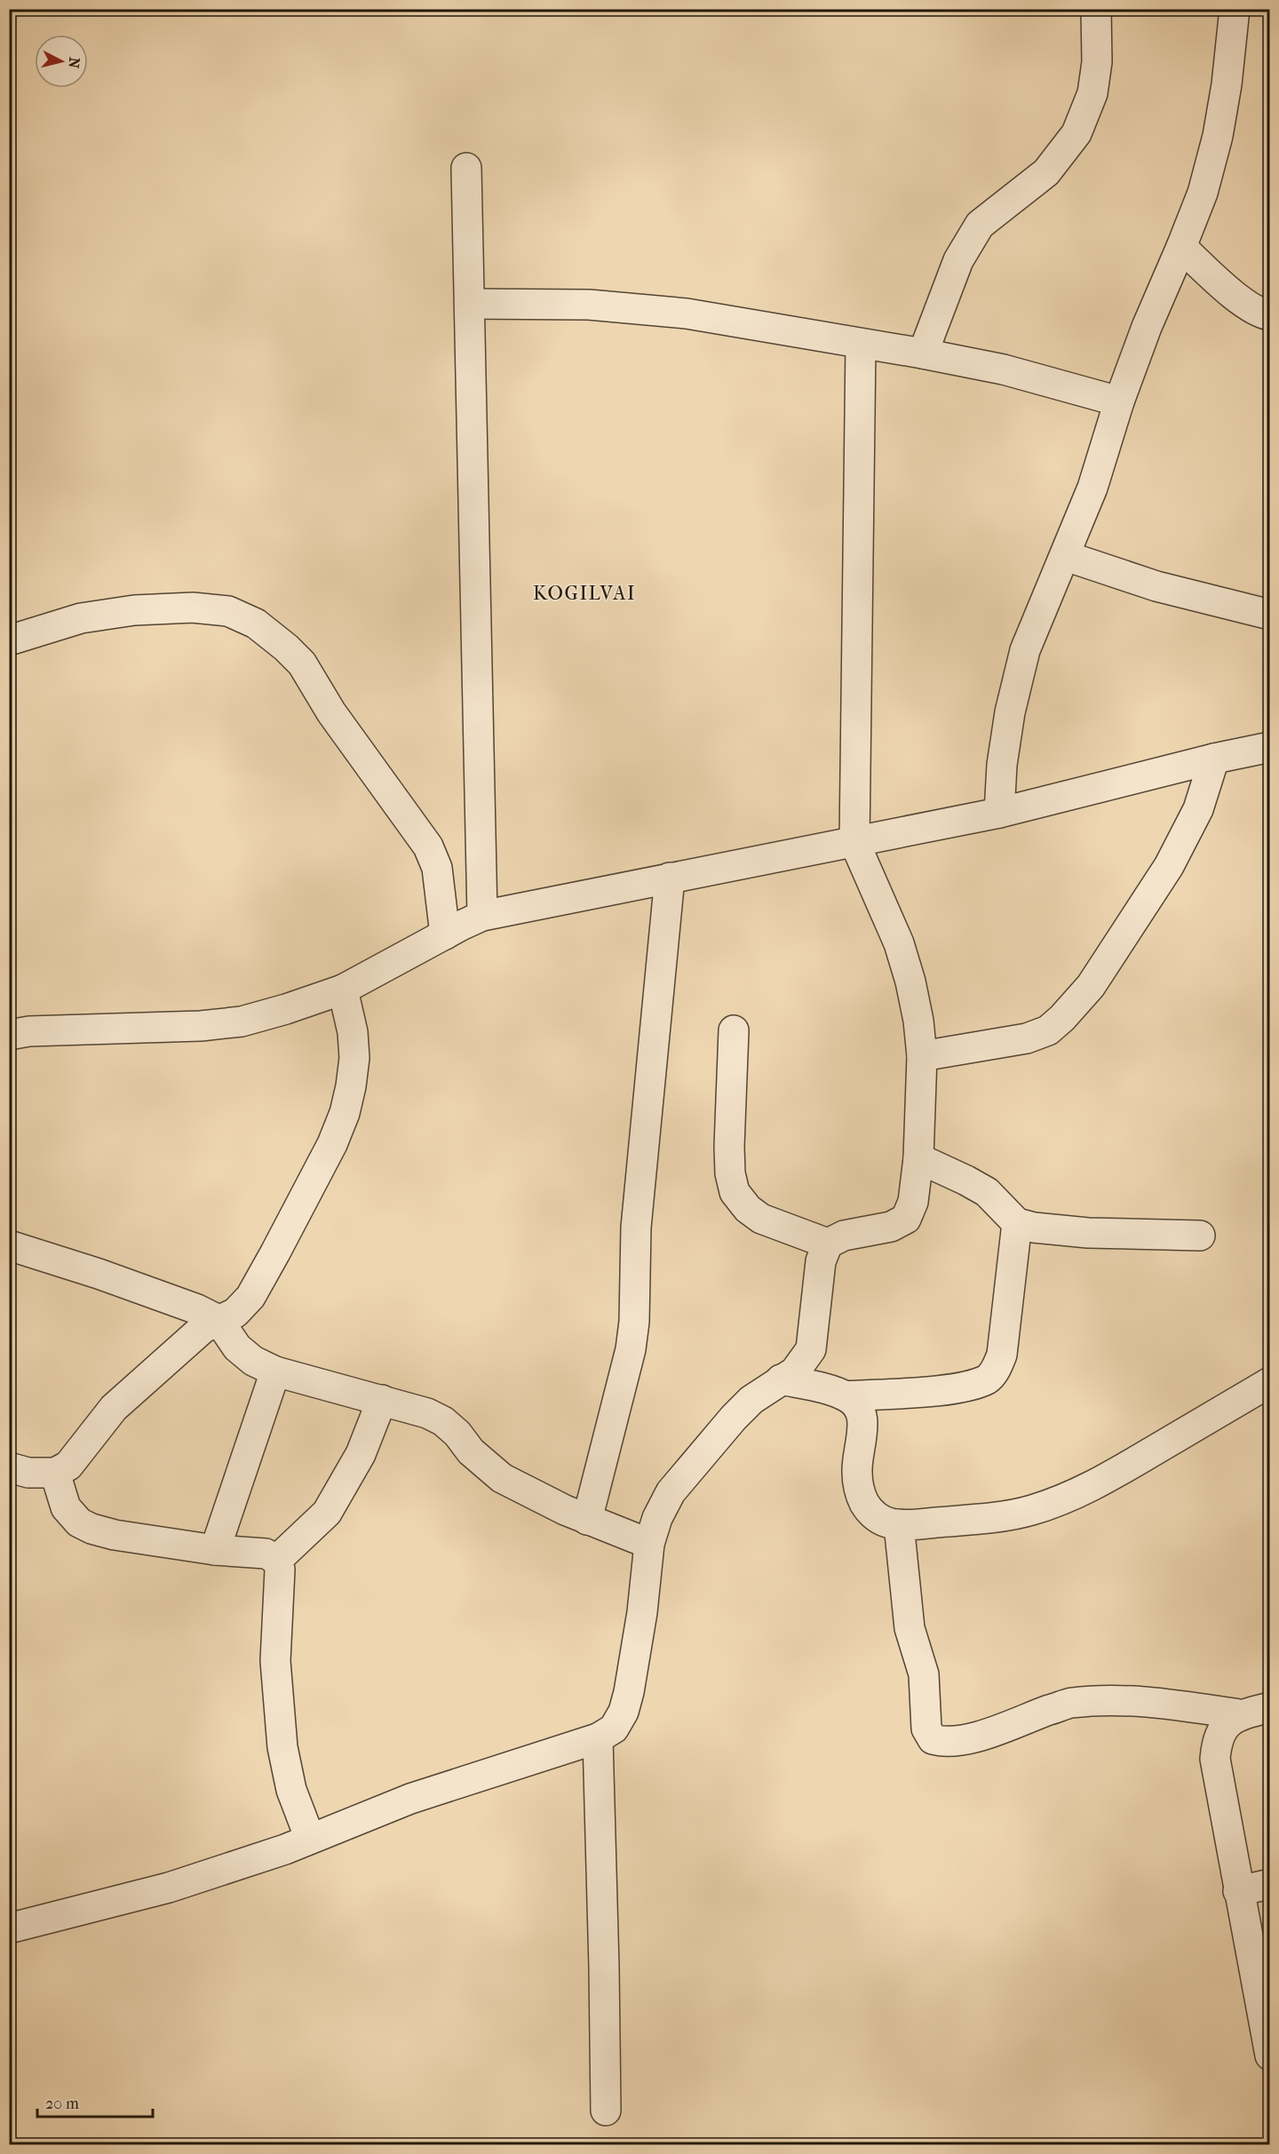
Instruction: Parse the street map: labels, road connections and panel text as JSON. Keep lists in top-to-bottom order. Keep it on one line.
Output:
{"districts":["KOGILVAI"],"scale_bar":"20 m","north":"right"}
